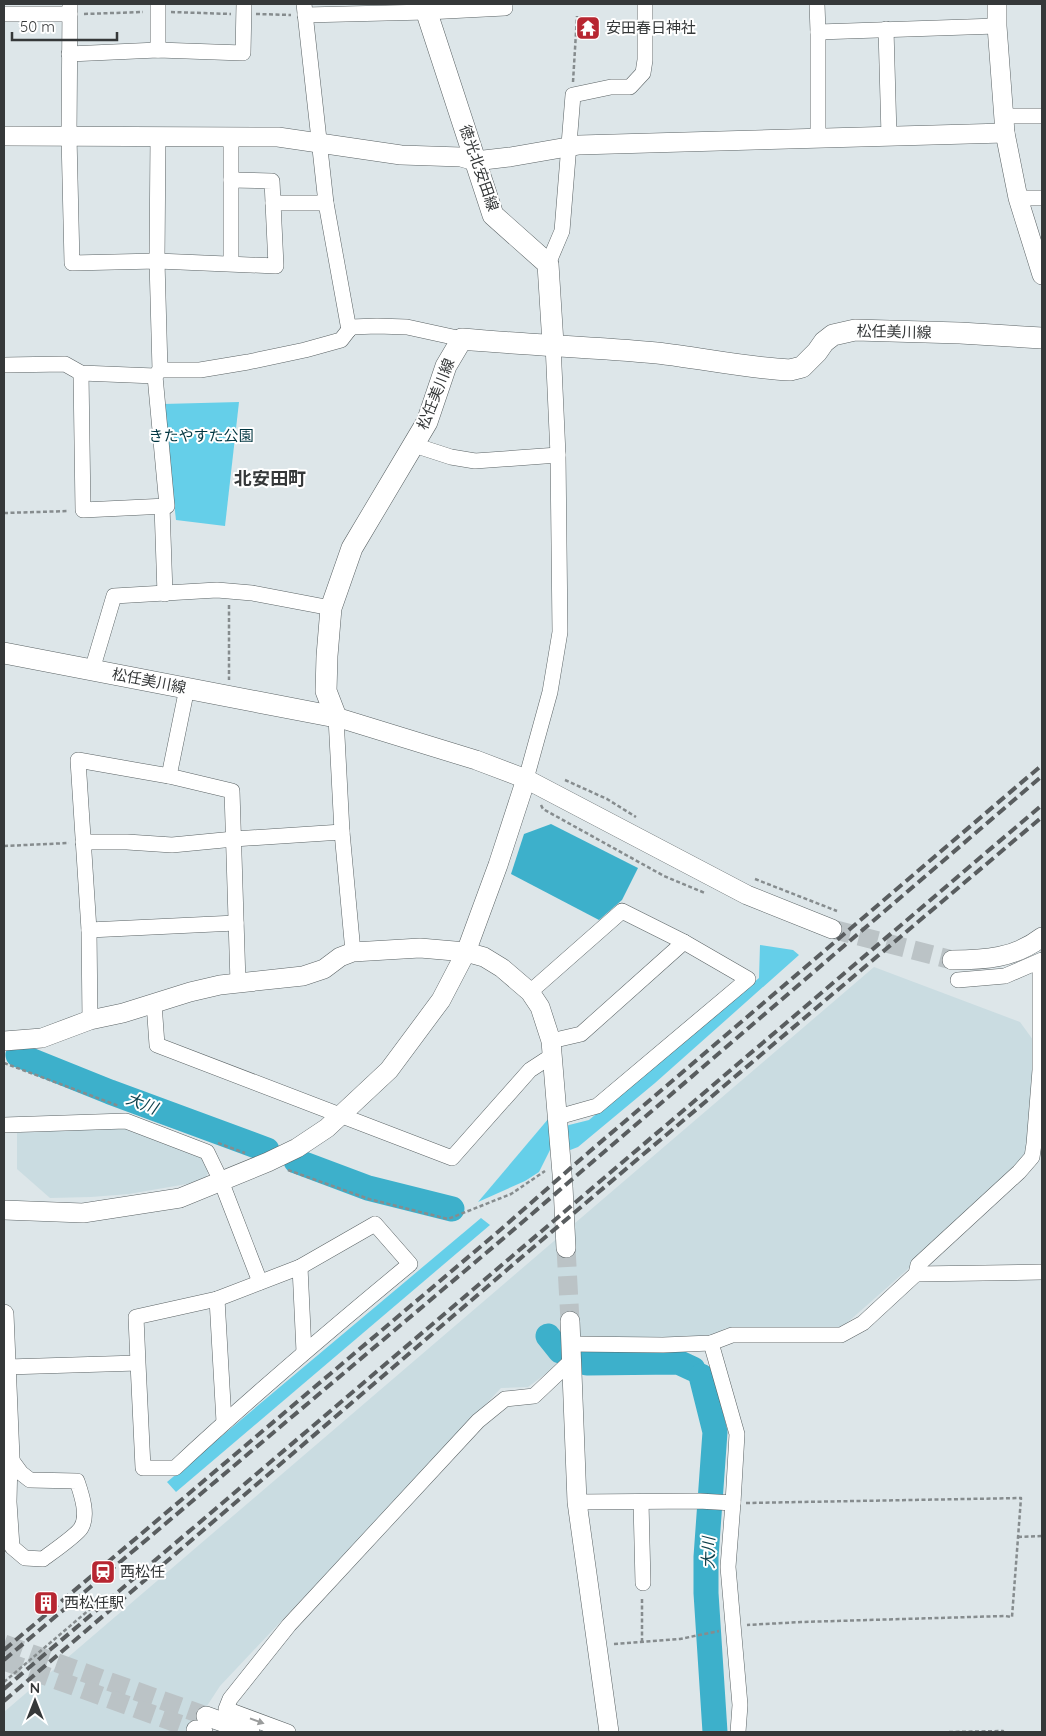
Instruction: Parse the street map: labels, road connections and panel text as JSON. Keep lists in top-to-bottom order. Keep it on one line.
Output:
{"streets":{"main road":["徳光北安田線","松任美川線"]},"districts":["北安田町"],"water":["大川"],"parks":["きたやすた公園"],"places":{"temple":["安田春日神社"],"station":["西松任"],"building":["西松任駅"]},"scale_bar":"50 m","north":"top"}
